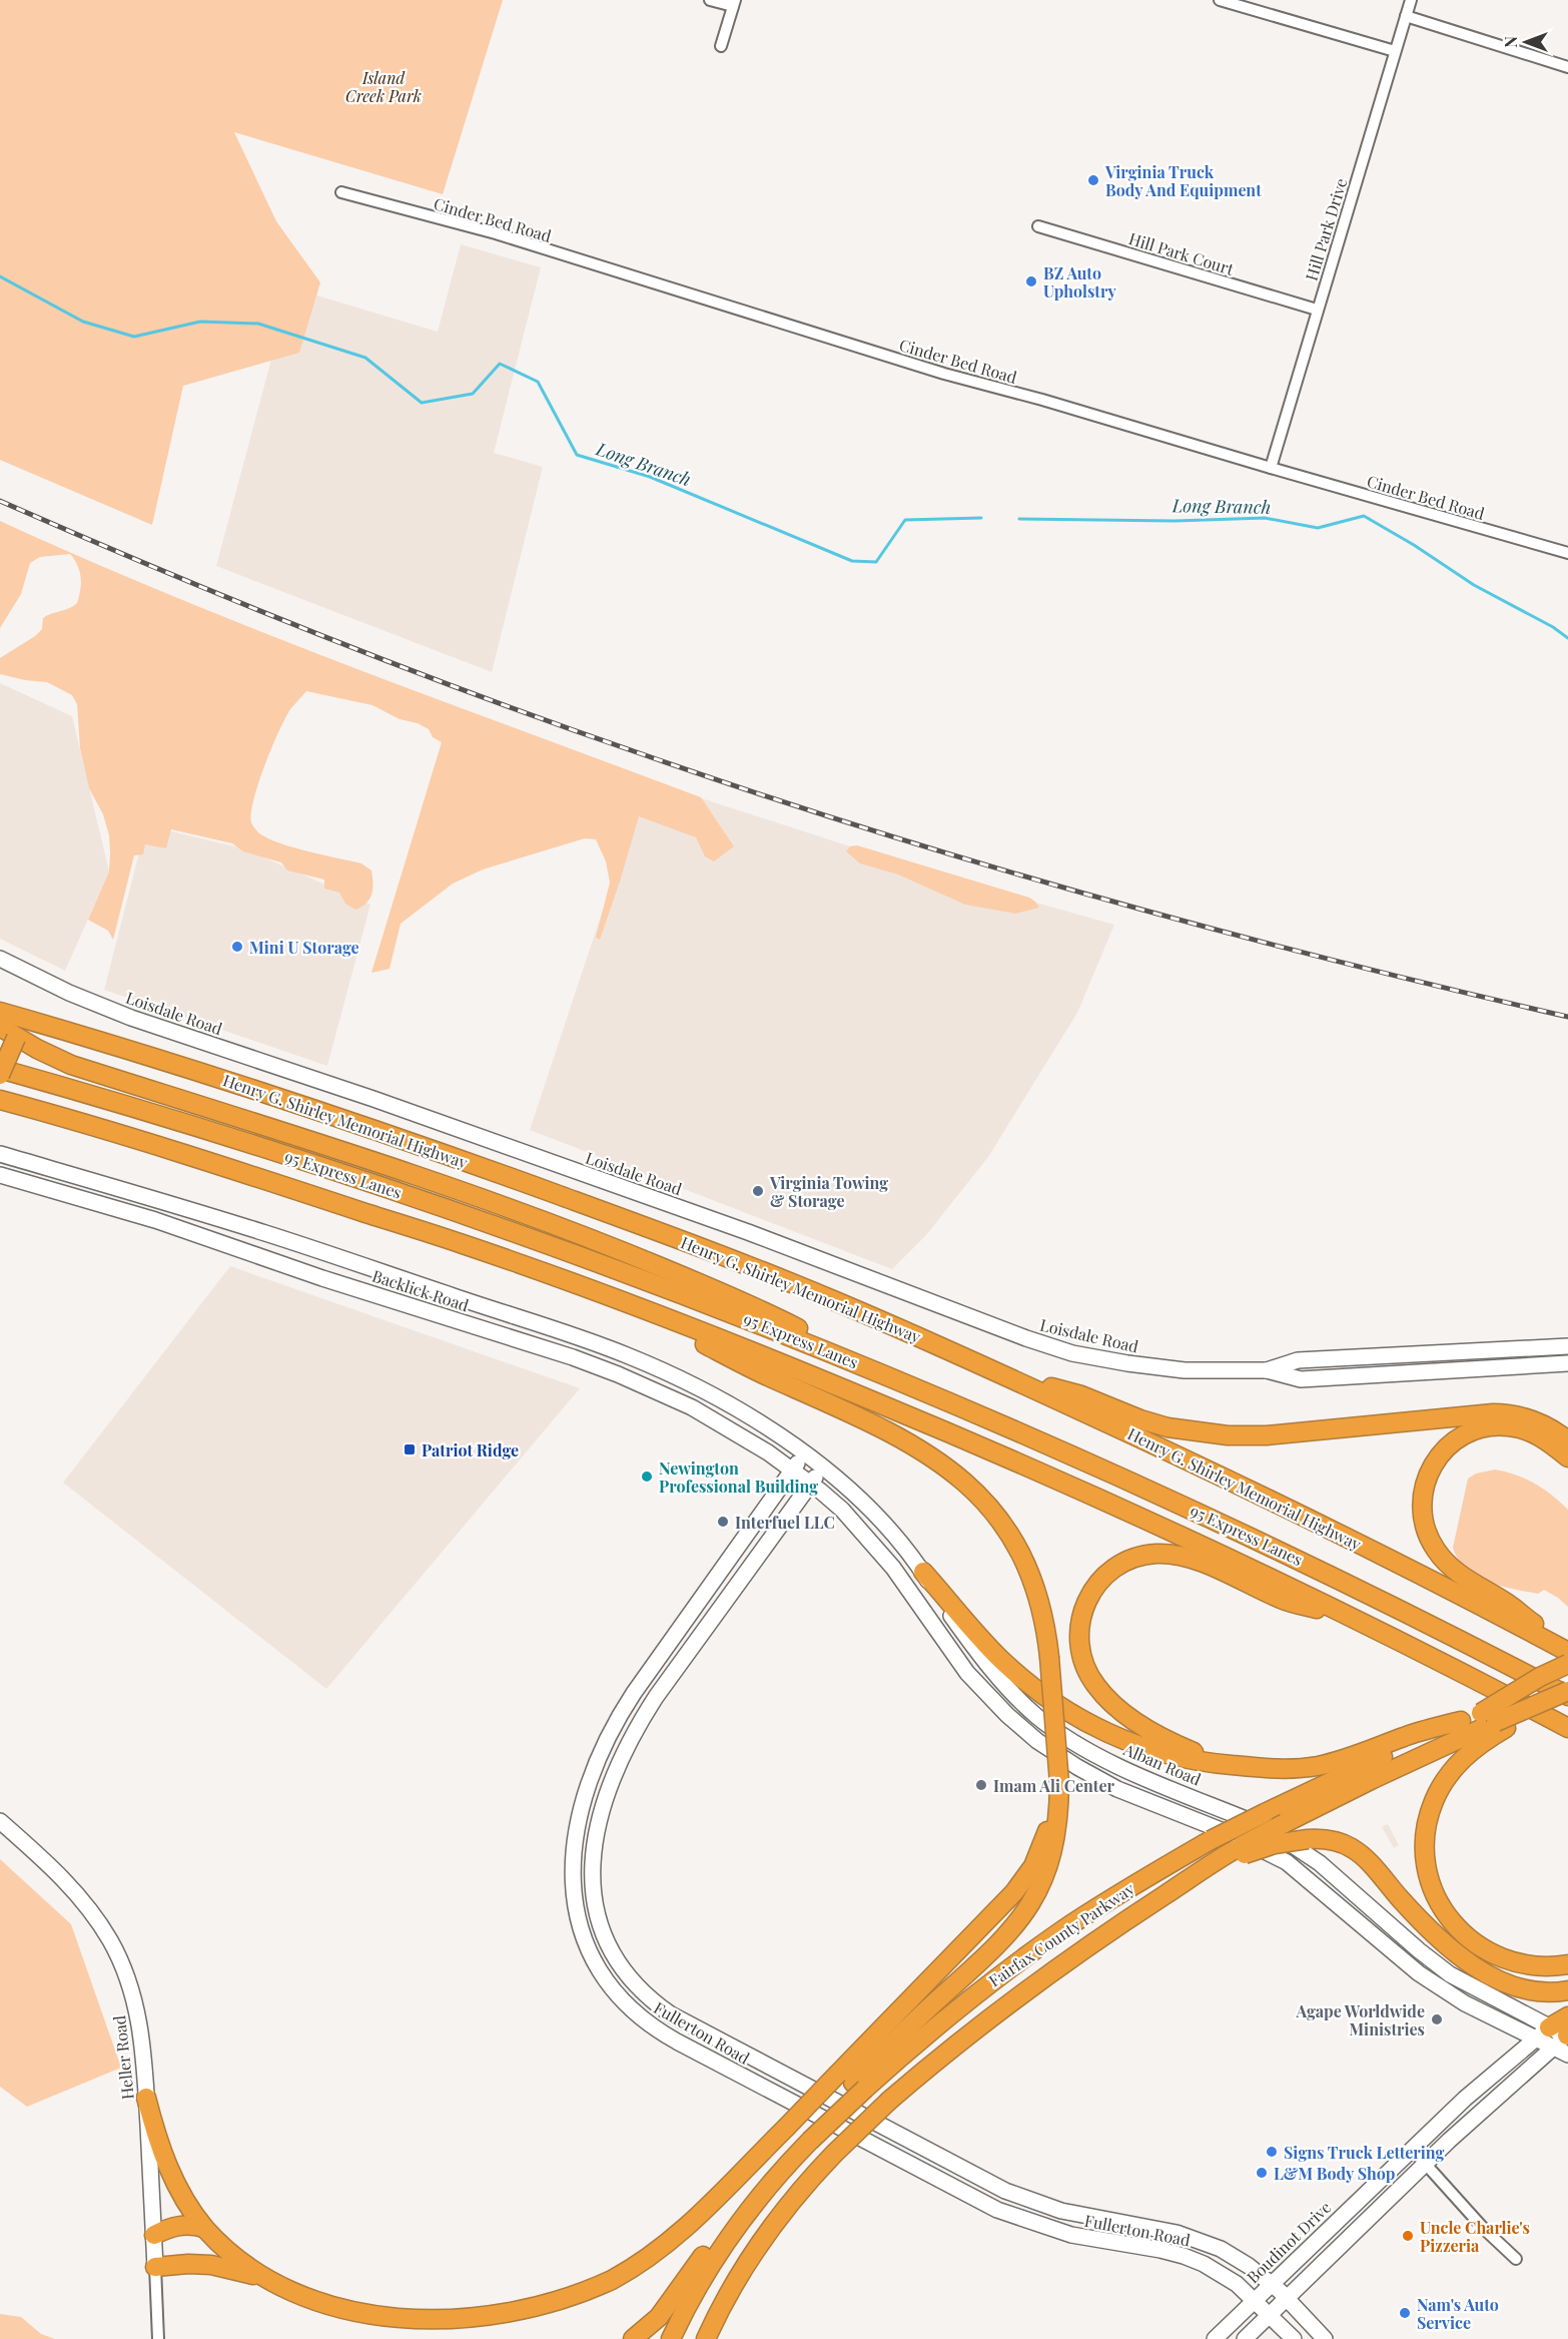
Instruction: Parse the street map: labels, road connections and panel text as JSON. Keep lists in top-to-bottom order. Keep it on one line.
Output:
{"streets":{"highway":["Henry G. Shirley Memorial Highway","95 Express Lanes","Fairfax County Parkway"],"main road":["Loisdale Road","Backlick Road","Alban Road","Fullerton Road","Heller Road","Boudinot Drive"],"street":["Cinder Bed Road","Hill Park Drive","Hill Park Court"]},"crossings":[["Cinder Bed Road","Hill Park Drive"],["Hill Park Drive","Hill Park Court"],["95 Express Lanes","Fairfax County Parkway"],["Backlick Road","Alban Road"],["Backlick Road","Fullerton Road"],["Alban Road","Fairfax County Parkway"],["Alban Road","Fullerton Road"],["Alban Road","Boudinot Drive"],["Fullerton Road","Boudinot Drive"]],"water":["Long Branch"],"parks":["Island Creek Park"],"places":{"other":["Virginia Truck Body And Equipment","BZ Auto Upholstry","Mini U Storage","Virginia Towing & Storage","Newington Professional Building","Interfuel LLC","Imam Ali Center","Agape Worldwide Ministries","Signs Truck Lettering","L&M Body Shop","Uncle Charlie's Pizzeria","Nam's Auto Service"],"transit":["Patriot Ridge"]},"north":"left"}
